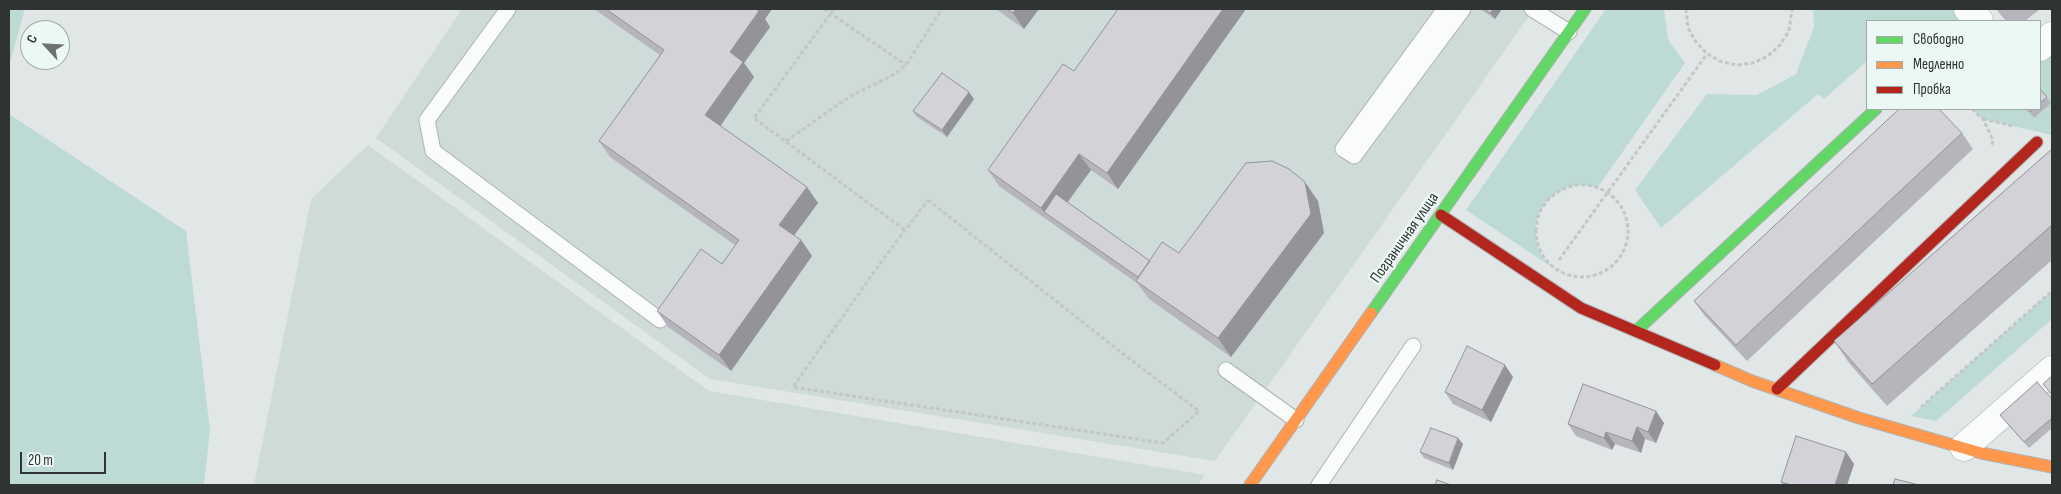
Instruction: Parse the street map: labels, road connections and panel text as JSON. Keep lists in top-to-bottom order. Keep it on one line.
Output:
{"streets":{"street":["Пограничная улица"]},"legend":["Свободно","Медленно","Пробка"],"scale_bar":"20 m","north":"top left"}
